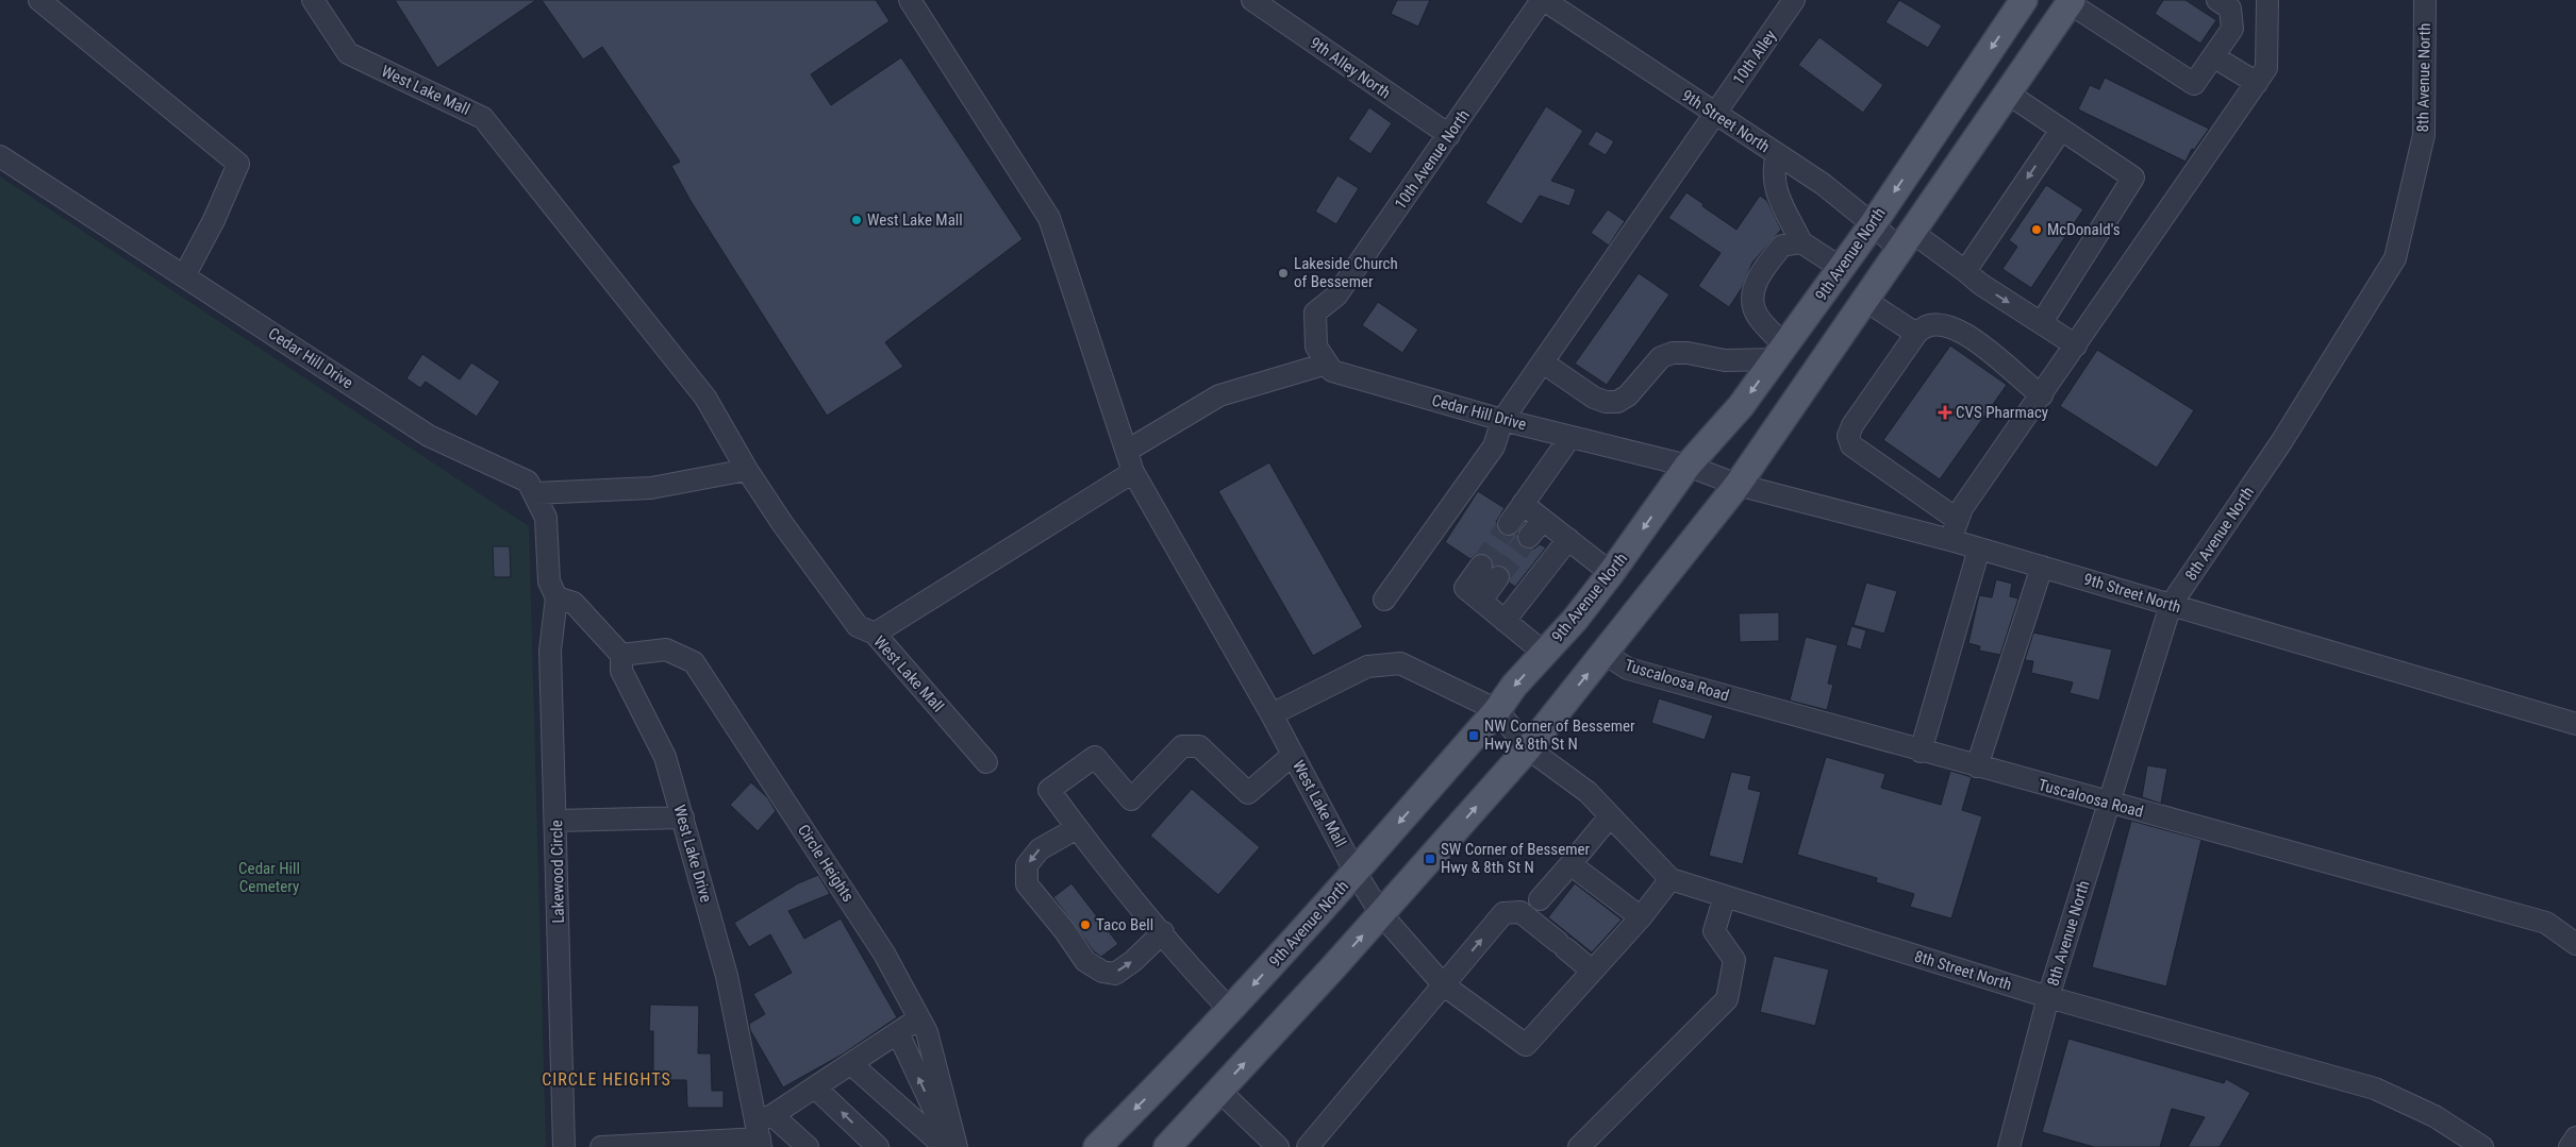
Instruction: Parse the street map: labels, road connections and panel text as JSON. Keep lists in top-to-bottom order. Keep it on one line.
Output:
{"streets":{"main road":["9th Avenue North"],"street":["10th Alley","9th Alley North","8th Avenue North","West Lake Mall","9th Street North","10th Avenue North","Cedar Hill Drive","Tuscaloosa Road","West Lake Drive","Circle Heights","Lakewood Circle","8th Street North"]},"crossings":[["10th Alley","9th Street North"],["10th Alley","Cedar Hill Drive"],["9th Alley North","10th Avenue North"],["8th Avenue North","9th Street North"],["8th Avenue North","Tuscaloosa Road"],["8th Avenue North","8th Street North"],["West Lake Mall","9th Avenue North"],["9th Street North","10th Avenue North"],["9th Street North","9th Avenue North"],["9th Street North","Cedar Hill Drive"],["10th Avenue North","Cedar Hill Drive"],["9th Avenue North","Cedar Hill Drive"],["9th Avenue North","8th Street North"],["Cedar Hill Drive","Lakewood Circle"],["West Lake Drive","Circle Heights"]],"districts":["CIRCLE HEIGHTS"],"parks":["Cedar Hill Cemetery"],"places":{"other":["West Lake Mall","McDonald's","Lakeside Church of Bessemer","Taco Bell"],"health":["CVS Pharmacy"],"transit":["NW Corner of Bessemer Hwy & 8th St N","SW Corner of Bessemer Hwy & 8th St N"]}}
